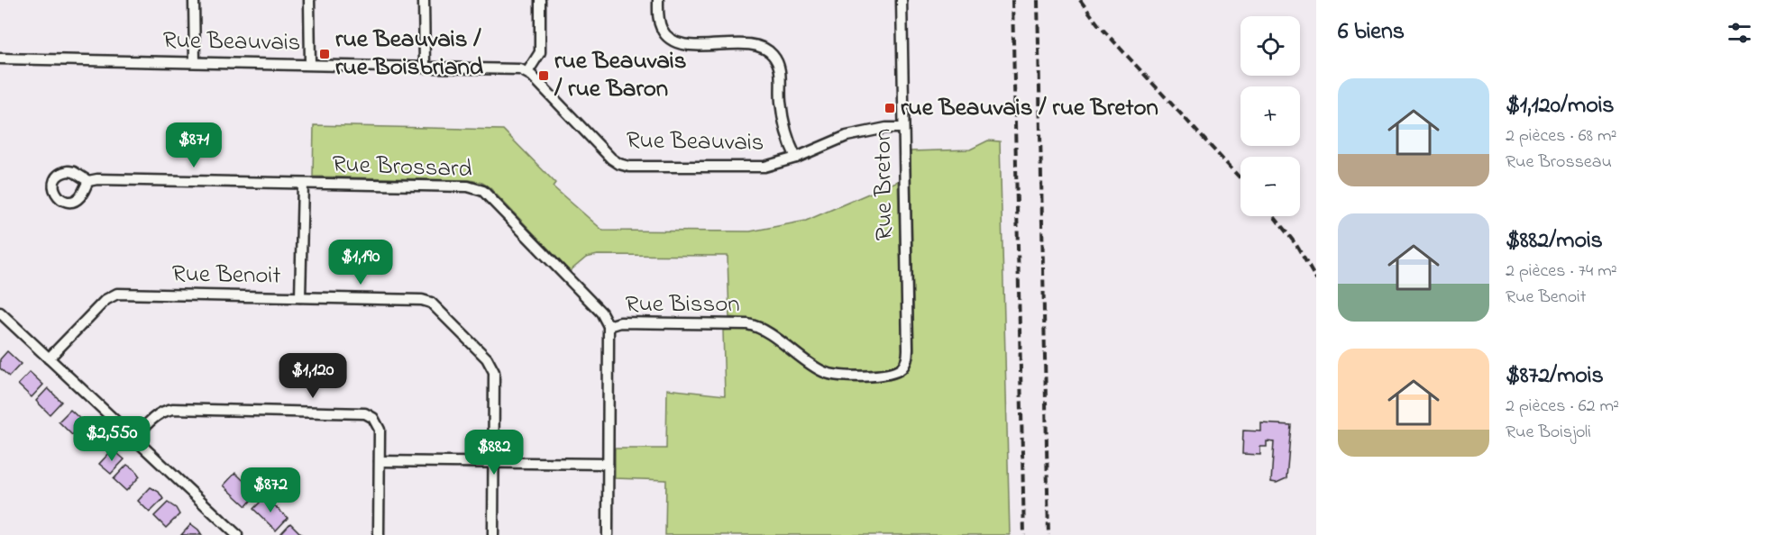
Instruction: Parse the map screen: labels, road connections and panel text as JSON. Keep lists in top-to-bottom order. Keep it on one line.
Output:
{"streets":{"street":["Rue Beauvais","Rue Brossard","Rue Breton","Rue Benoit","Rue Bisson"]},"crossings":[["Rue Beauvais","Rue Breton"],["Rue Brossard","Rue Bisson"],["Rue Breton","Rue Bisson"]],"places":{"transit":["rue Beauvais / rue Boisbriand","rue Beauvais / rue Baron","rue Beauvais / rue Breton"]},"page":{"heading":"6 biens","map_buttons":["+","−"],"list":[{"name":"$1,120/mois","note":"2 pièces · 68 m² · Rue Brosseau"},{"name":"$882/mois","note":"2 pièces · 74 m² · Rue Benoit"},{"name":"$872/mois","note":"2 pièces · 62 m² · Rue Boisjoli"}],"price":["$871","$1,190","$1,120","$2,550","$882","$872"]}}
